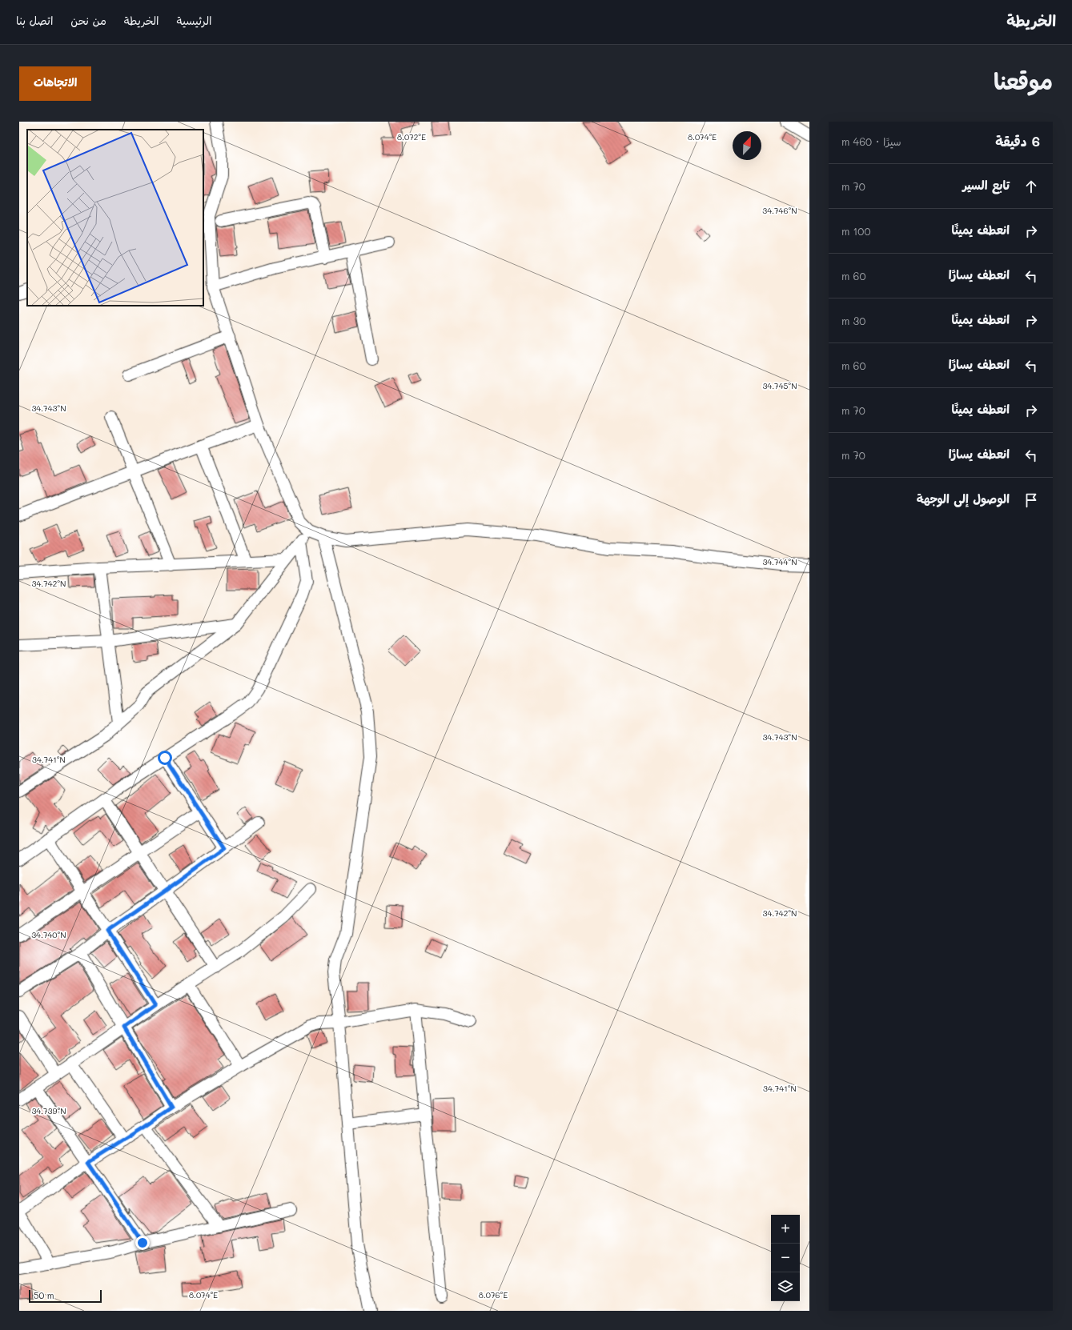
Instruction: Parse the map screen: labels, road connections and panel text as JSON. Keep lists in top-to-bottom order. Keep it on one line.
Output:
{"scale_bar":"50 m","north":"top right","page":{"header":"الخريطة","nav":["الرئيسية","الخريطة","من نحن","اتصل بنا"],"title":"موقعنا","buttons":"الاتجاهات","heading":["6 دقيقة","سيرًا · 460 m"],"list":[["تابع السير","70 m"],["انعطف يمينًا","100 m"],["انعطف يسارًا","60 m"],["انعطف يمينًا","30 m"],["انعطف يسارًا","60 m"],["انعطف يمينًا","70 m"],["انعطف يسارًا","70 m"],"الوصول إلى الوجهة"],"map_buttons":["+","−"],"scale":"50 m"},"coordinates":["8.074°E","8.072°E","34.746°N","34.745°N","34.743°N","34.744°N","34.742°N","34.741°N","34.740°N","34.739°N","8.076°E"]}
